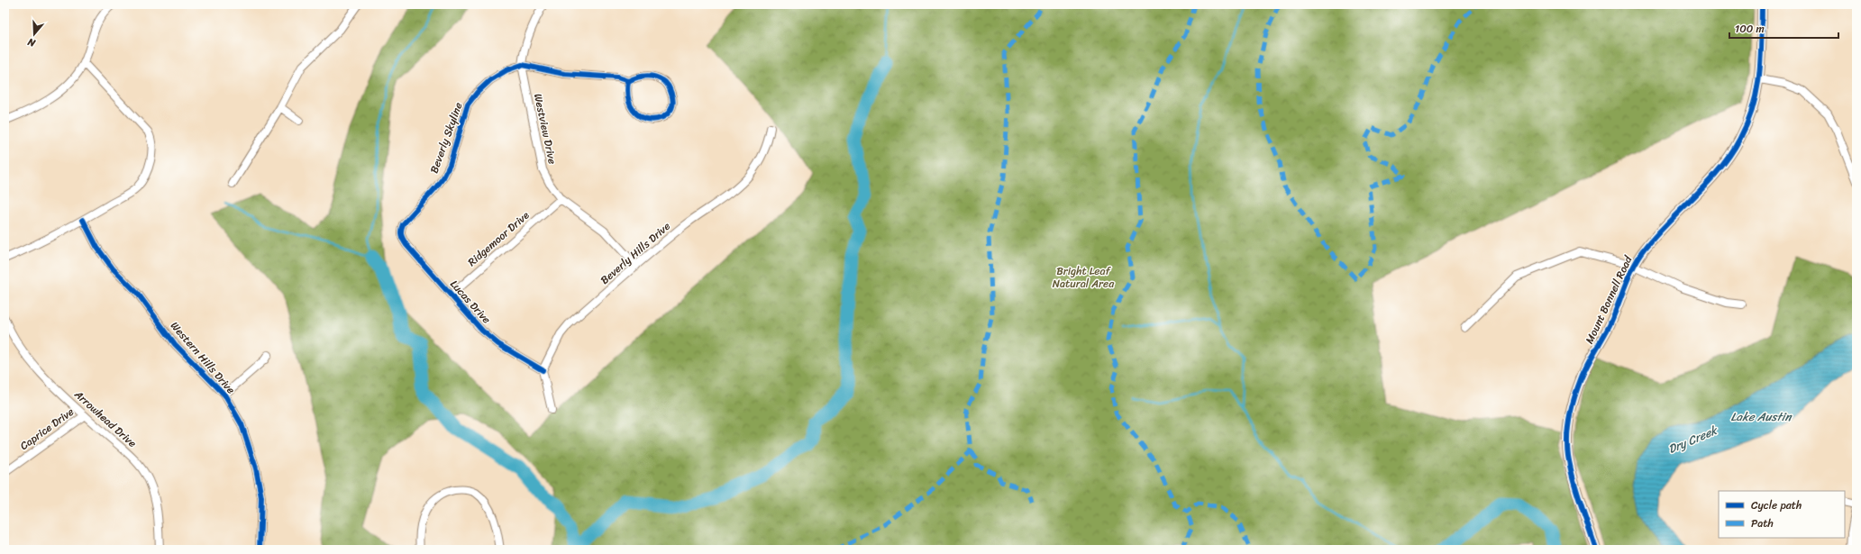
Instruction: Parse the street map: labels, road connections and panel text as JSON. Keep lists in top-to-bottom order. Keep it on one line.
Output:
{"streets":{"street":["Westview Drive","Beverly Skyline","Ridgemoor Drive","Beverly Hills Drive","Mount Bonnell Road","Lucas Drive","Western Hills Drive","Arrowhead Drive","Caprice Drive"]},"crossings":[["Westview Drive","Beverly Skyline"],["Westview Drive","Ridgemoor Drive"],["Westview Drive","Beverly Hills Drive"],["Beverly Skyline","Lucas Drive"],["Ridgemoor Drive","Lucas Drive"],["Beverly Hills Drive","Lucas Drive"],["Arrowhead Drive","Caprice Drive"]],"water":["Lake Austin","Dry Creek"],"parks":["Bright Leaf Natural Area"],"legend":["Cycle path","Path"],"scale_bar":"100 m","north":"bottom"}
